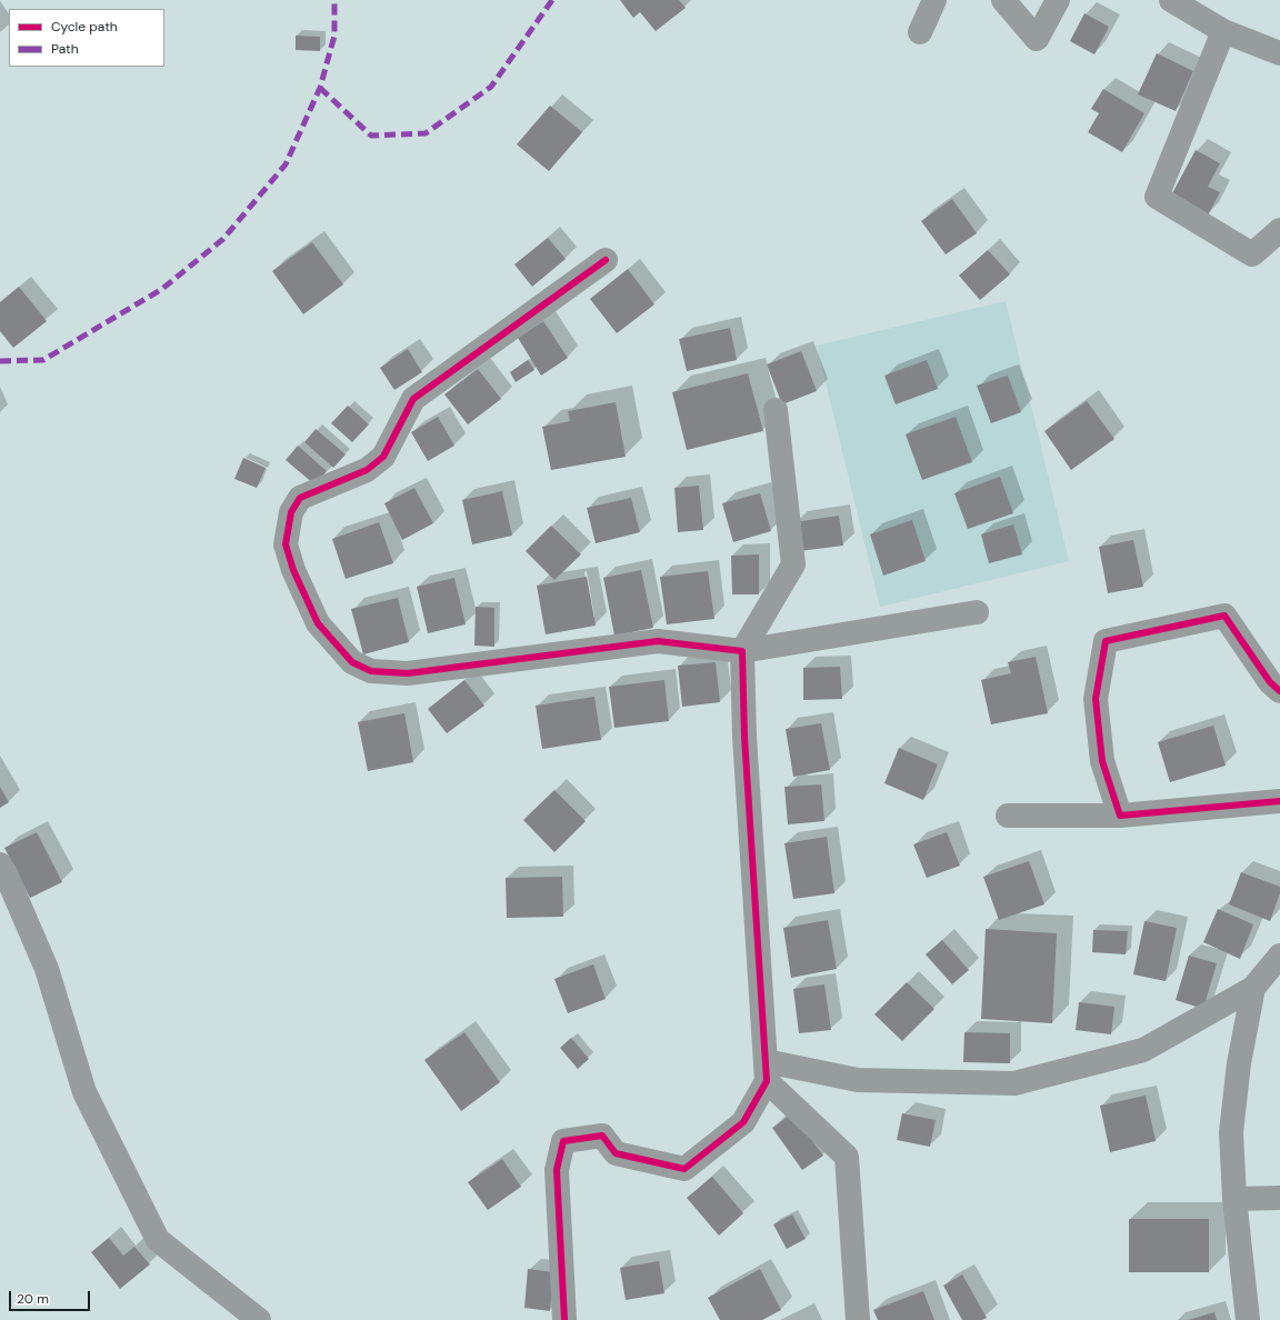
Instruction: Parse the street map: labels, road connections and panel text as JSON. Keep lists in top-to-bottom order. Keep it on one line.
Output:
{"legend":["Cycle path","Path"],"scale_bar":"20 m"}
